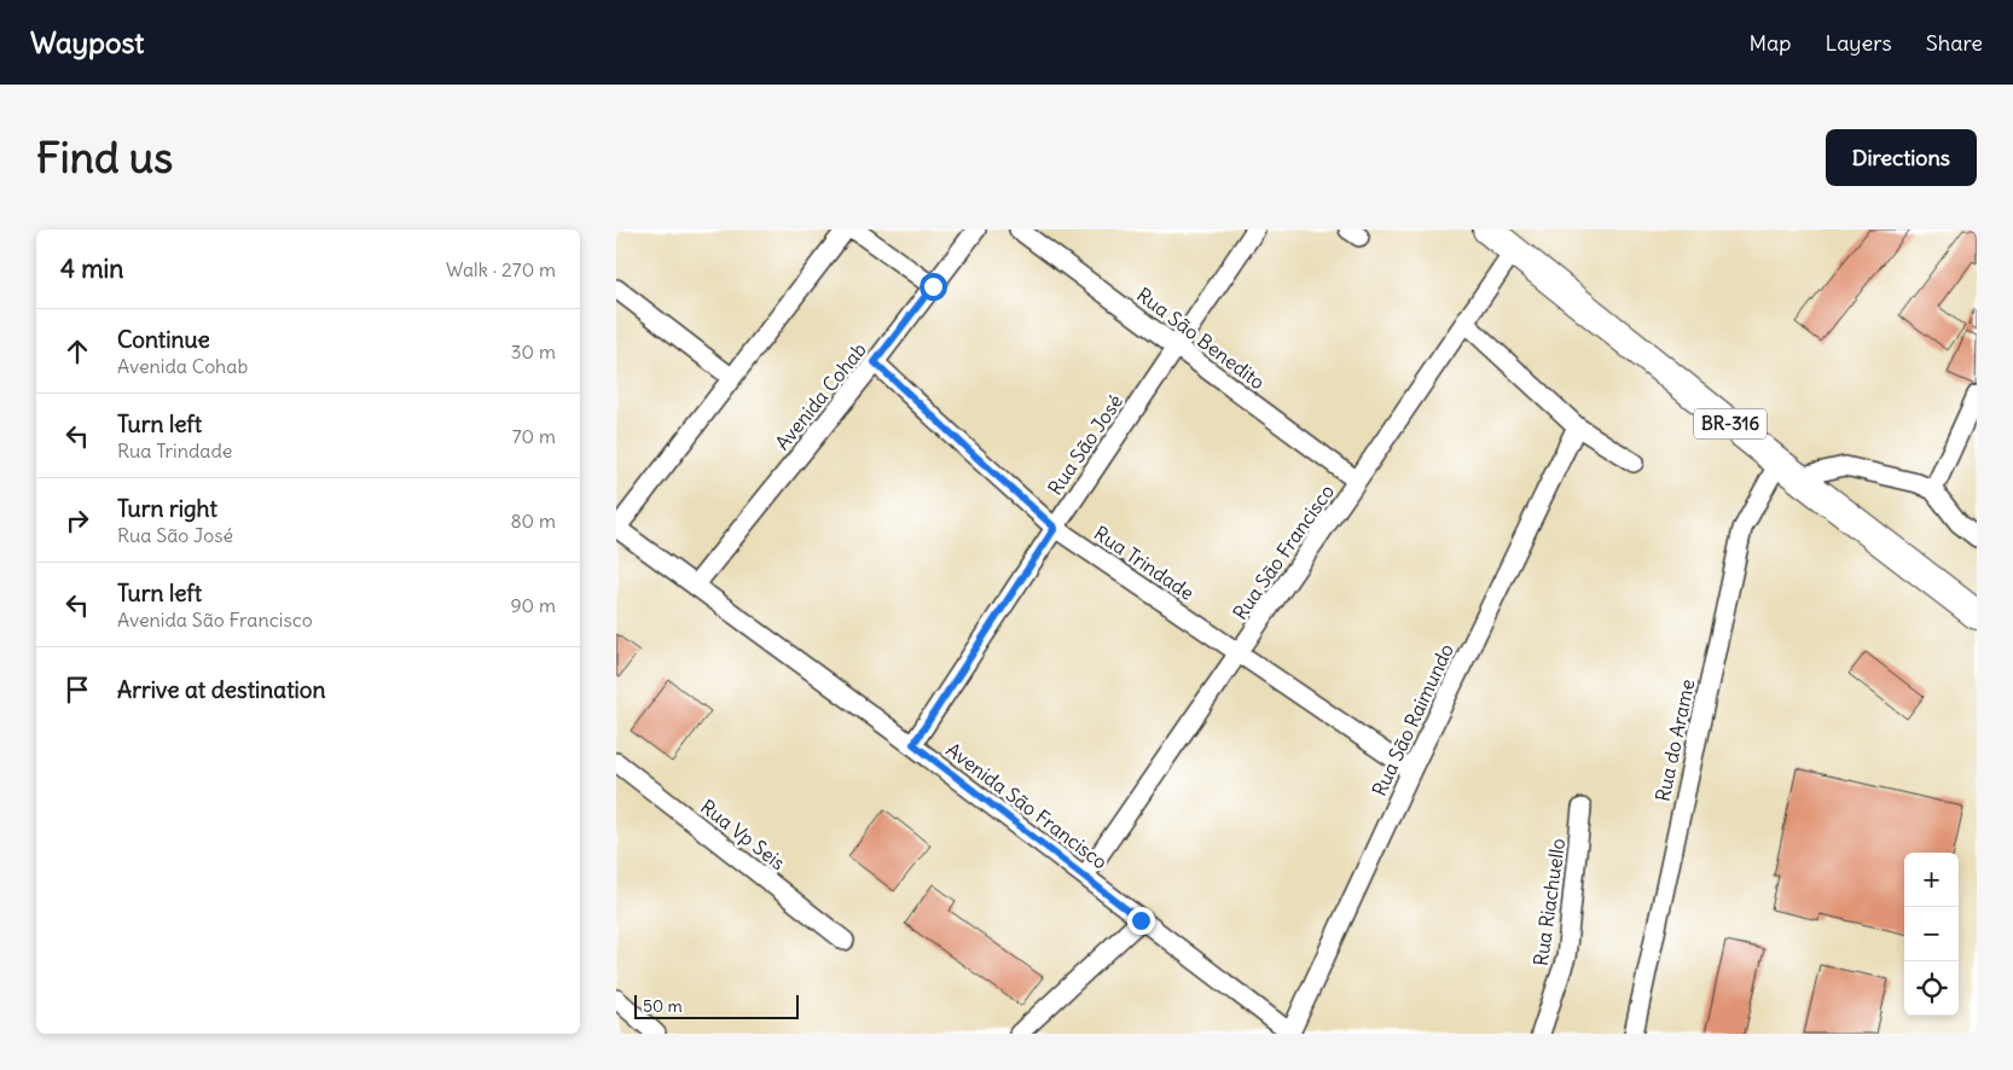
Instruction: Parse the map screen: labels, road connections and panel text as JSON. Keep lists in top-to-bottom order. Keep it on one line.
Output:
{"streets":{"highway":["BR-316"],"street":["Rua São Benedito","Avenida Cohab","Rua São José","Rua São Francisco","Rua Trindade","Rua São Raimundo","Rua do Arame","Avenida São Francisco","Rua Vp Seis","Rua Riachuello"]},"crossings":[["Rua São Benedito","Rua São José"],["Rua São Benedito","Rua São Francisco"],["Avenida Cohab","Rua Trindade"],["Avenida Cohab","Avenida São Francisco"],["BR-316","Rua São Francisco"],["BR-316","Rua do Arame"],["Rua São José","Rua Trindade"],["Rua São José","Avenida São Francisco"],["Rua São Francisco","Rua Trindade"],["Rua São Francisco","Avenida São Francisco"],["Rua Trindade","Rua São Raimundo"],["Rua São Raimundo","Avenida São Francisco"]],"scale_bar":"50 m","page":{"header":"Waypost","nav":["Map","Layers","Share"],"buttons":"Directions","title":"Find us","heading":["4 min","Walk · 270 m"],"list":[["Continue","Avenida Cohab","30 m"],["Turn left","Rua Trindade","70 m"],["Turn right","Rua São José","80 m"],["Turn left","Avenida São Francisco","90 m"],"Arrive at destination"],"map_buttons":["+","−"],"scale":"50 m"}}
